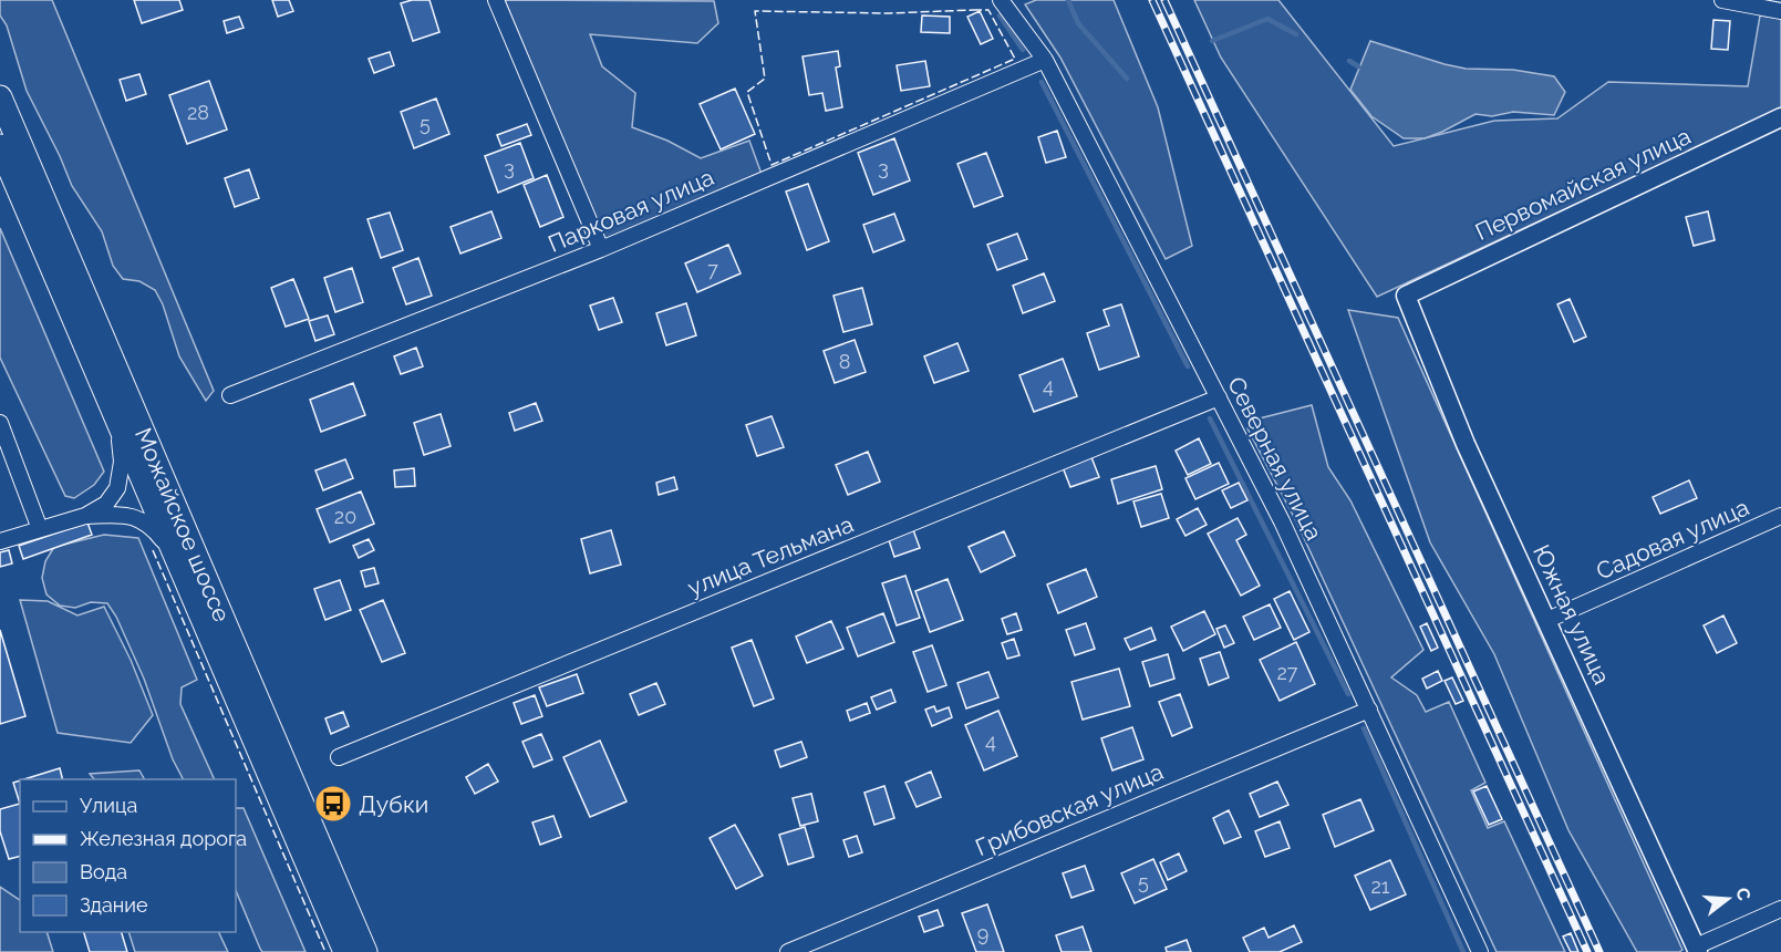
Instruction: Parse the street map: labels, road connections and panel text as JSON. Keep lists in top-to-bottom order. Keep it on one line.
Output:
{"streets":{"main road":["Можайское шоссе"],"street":["Первомайская улица","Парковая улица","Северная улица","Садовая улица","улица Тельмана","Южная улица","Грибовская улица"]},"crossings":[["Первомайская улица","Южная улица"],["Парковая улица","Северная улица"],["Северная улица","улица Тельмана"],["Северная улица","Грибовская улица"],["Садовая улица","Южная улица"]],"places":{"bus stop":["Дубки"]},"house_numbers":["28","5","3","3","7","8","4","20","27","4","5","21","9"],"legend":["Улица","Железная дорога","Вода","Здание"],"north":"right"}
